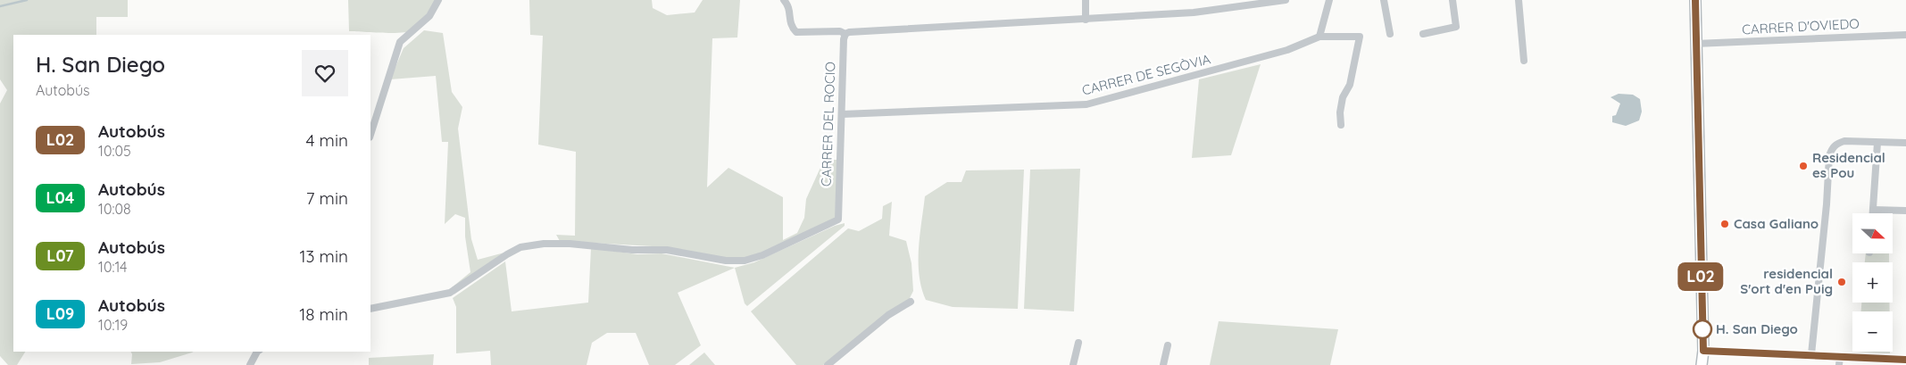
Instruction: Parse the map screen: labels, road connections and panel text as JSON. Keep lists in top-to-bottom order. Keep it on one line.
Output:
{"streets":{"street":["CARRER D'OVIEDO","CARRER DE SEGÒVIA","CARRER DEL ROCIO"]},"crossings":[["CARRER DE SEGÒVIA","CARRER DEL ROCIO"]],"places":["Residencial es Pou","Casa Galiano","residencial S'ort d'en Puig","H. San Diego"],"lines":["bus line L02"],"north":"right","page":{"on_map":"L02","heading":["H. San Diego","Autobús"],"list":[{"mark":"L02","name":"Autobús","note":"10:05","value":"4 min"},{"mark":"L04","name":"Autobús","note":"10:08","value":"7 min"},{"mark":"L07","name":"Autobús","note":"10:14","value":"13 min"},{"mark":"L09","name":"Autobús","note":"10:19","value":"18 min"}],"map_buttons":["+","−"]}}
